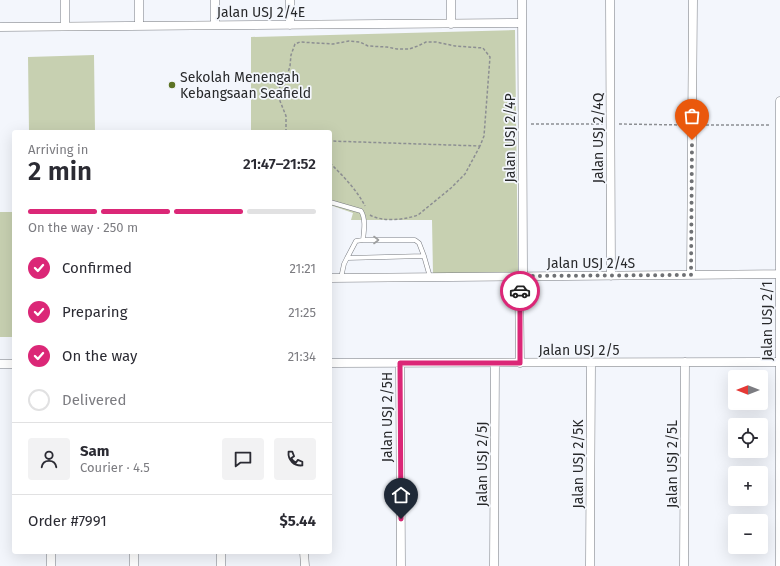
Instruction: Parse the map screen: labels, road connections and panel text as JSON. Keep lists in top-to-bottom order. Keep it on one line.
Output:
{"streets":{"street":["Jalan USJ 2/4E","Jalan USJ 2/4P","Jalan USJ 2/4Q","Jalan USJ 2/4S","Jalan USJ 2/1","Jalan USJ 2/5","Jalan USJ 2/5H","Jalan USJ 2/5J","Jalan USJ 2/5K","Jalan USJ 2/5L"]},"crossings":[["Jalan USJ 2/4E","Jalan USJ 2/4P"],["Jalan USJ 2/4P","Jalan USJ 2/4S"],["Jalan USJ 2/4P","Jalan USJ 2/5"],["Jalan USJ 2/4Q","Jalan USJ 2/4S"],["Jalan USJ 2/4S","Jalan USJ 2/1"],["Jalan USJ 2/1","Jalan USJ 2/5"],["Jalan USJ 2/5","Jalan USJ 2/5H"],["Jalan USJ 2/5","Jalan USJ 2/5J"],["Jalan USJ 2/5","Jalan USJ 2/5K"],["Jalan USJ 2/5","Jalan USJ 2/5L"]],"places":["Sekolah Menengah Kebangsaan Seafield"],"north":"left","page":{"heading":["2 min","Arriving in","21:47–21:52"],"panel":["Sam","Courier · 4.5","Order #7991","$5.44"],"bar":"On the way · 250 m","list":[["Confirmed","21:21"],["Preparing","21:25"],["On the way","21:34"],"Delivered"],"map_buttons":["+","−"]}}
